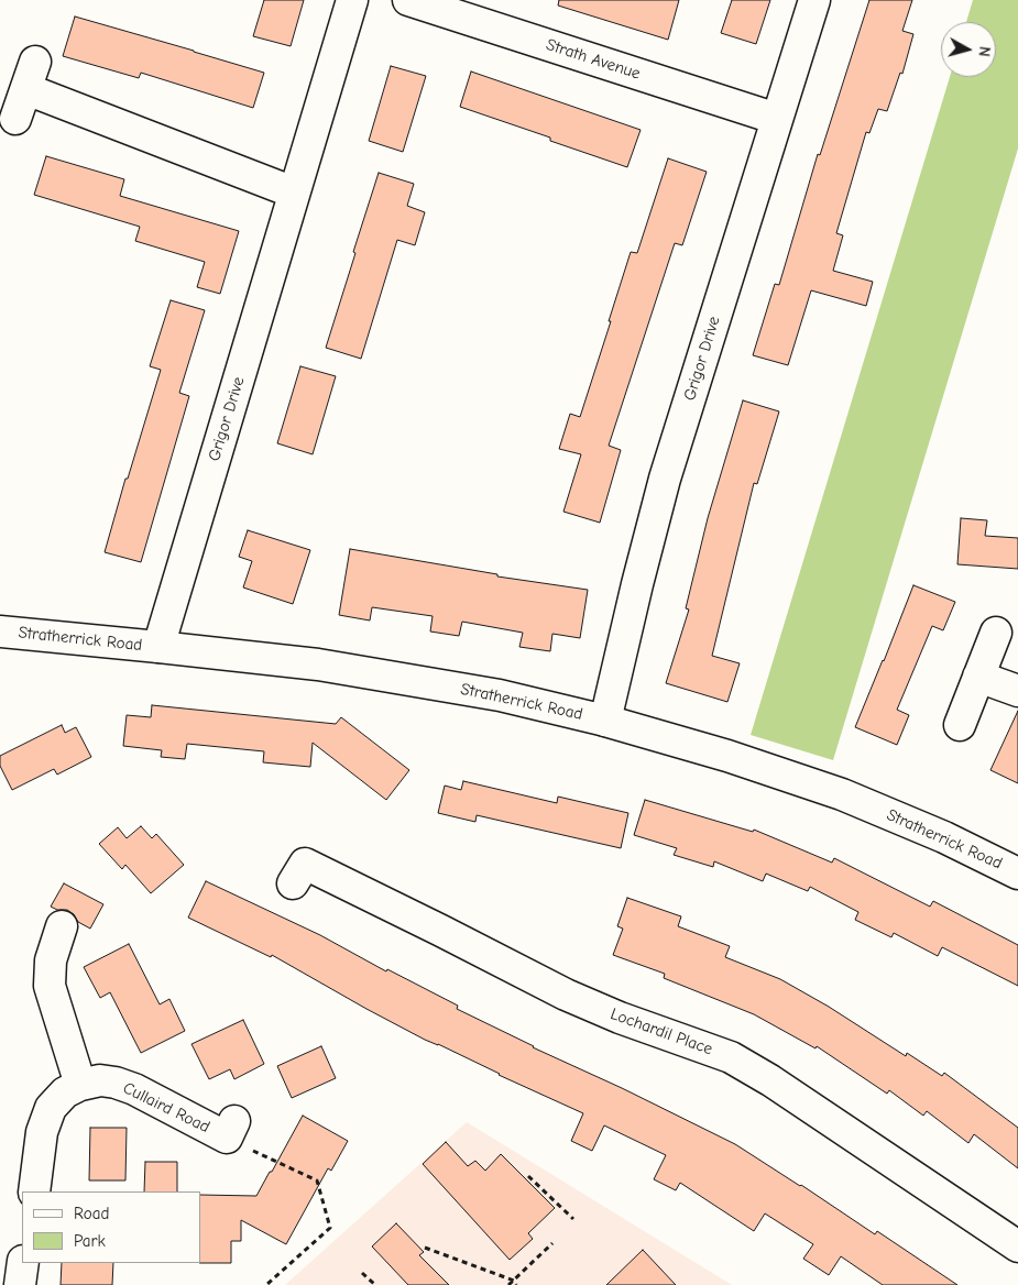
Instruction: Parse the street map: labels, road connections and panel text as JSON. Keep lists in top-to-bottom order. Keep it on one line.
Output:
{"streets":{"street":["Strath Avenue","Grigor Drive","Stratherrick Road","Lochardil Place","Cullaird Road"]},"crossings":[["Strath Avenue","Grigor Drive"],["Grigor Drive","Stratherrick Road"]],"legend":["Road","Park"],"north":"right"}
